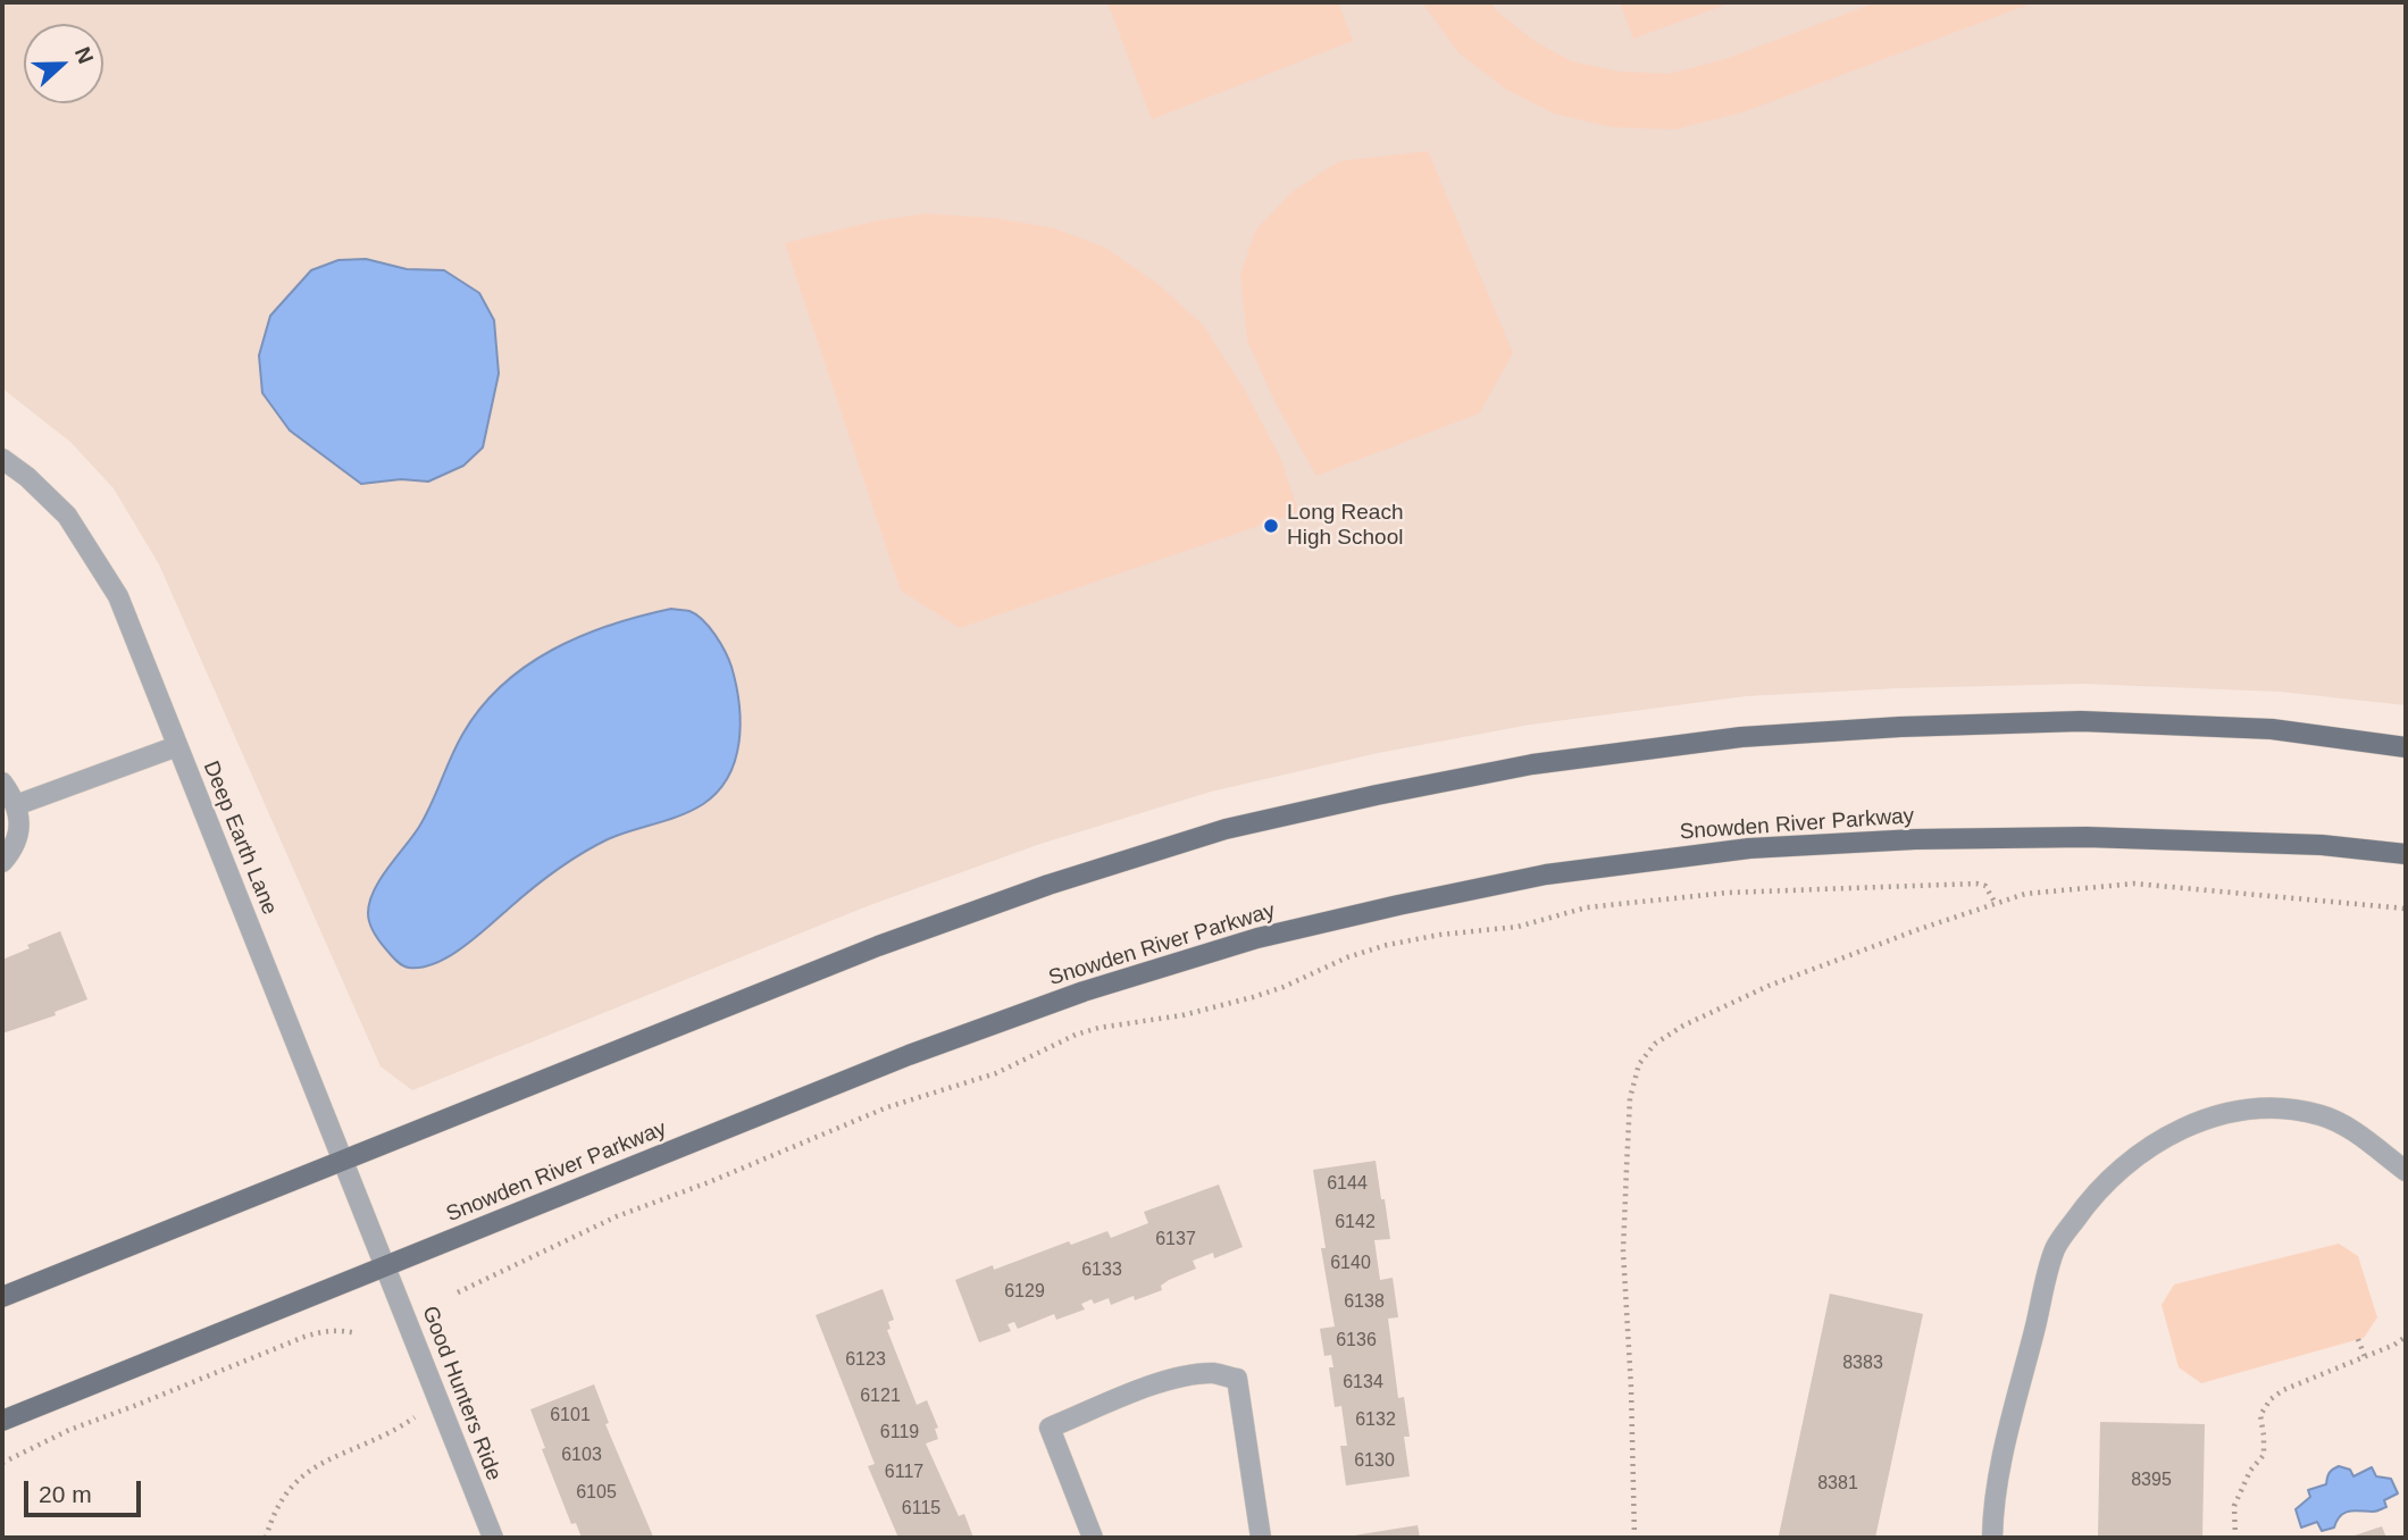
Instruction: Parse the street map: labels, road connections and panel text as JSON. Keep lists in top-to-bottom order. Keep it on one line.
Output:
{"streets":{"main road":["Snowden River Parkway"],"street":["Deep Earth Lane","Good Hunters Ride"]},"crossings":[["Snowden River Parkway","Deep Earth Lane"],["Snowden River Parkway","Good Hunters Ride"],["Deep Earth Lane","Good Hunters Ride"]],"places":["Long Reach High School"],"house_numbers":["6144","6142","6137","6140","6133","6129","6138","6136","6123","8383","6134","6121","6101","6132","6119","6103","6130","6117","8395","8381","6105","6115"],"scale_bar":"20 m","north":"right"}
